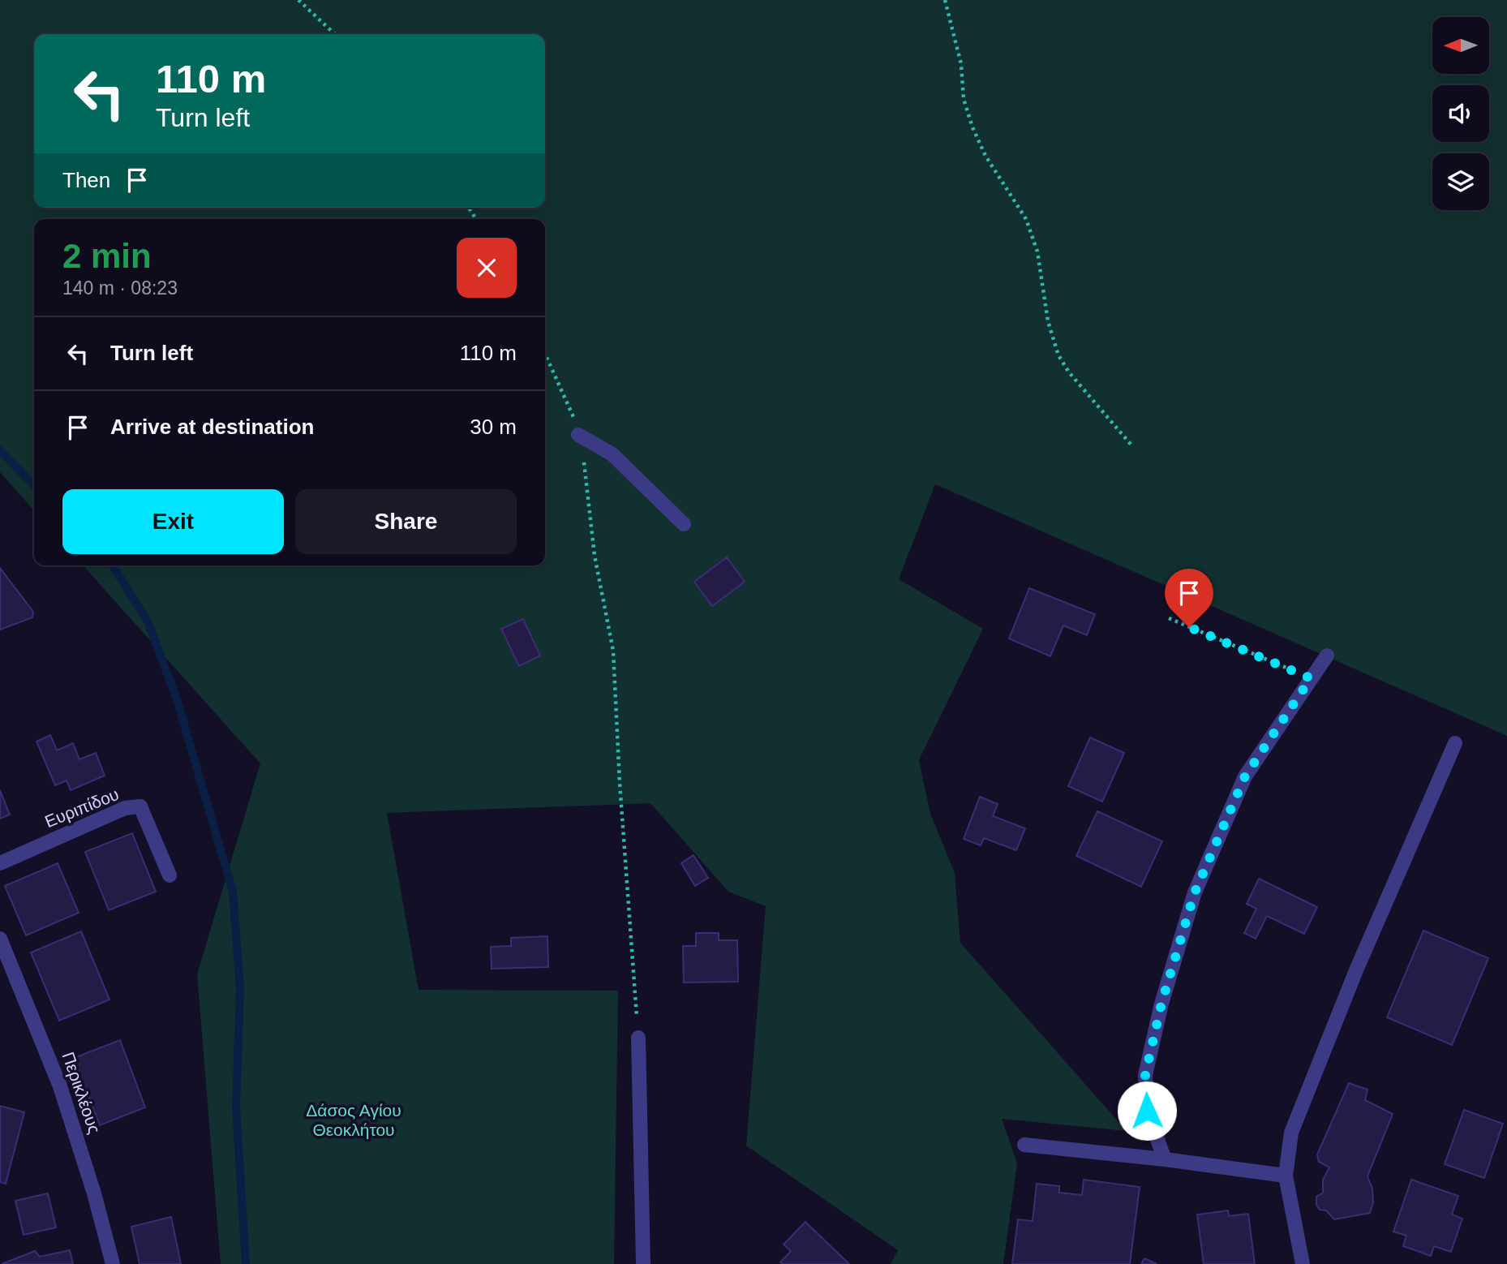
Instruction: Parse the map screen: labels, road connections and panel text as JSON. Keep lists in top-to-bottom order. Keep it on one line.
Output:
{"streets":{"street":["Ευριπίδου","Περικλέους"]},"parks":["Δάσος Αγίου Θεοκλήτου"],"north":"left","page":{"turn":["110 m","Turn left"],"then":"Then","heading":["2 min","140 m · 08:23"],"list":[{"name":"Turn left","value":"110 m"},{"name":"Arrive at destination","value":"30 m"}],"buttons":["Exit","Share"]}}
